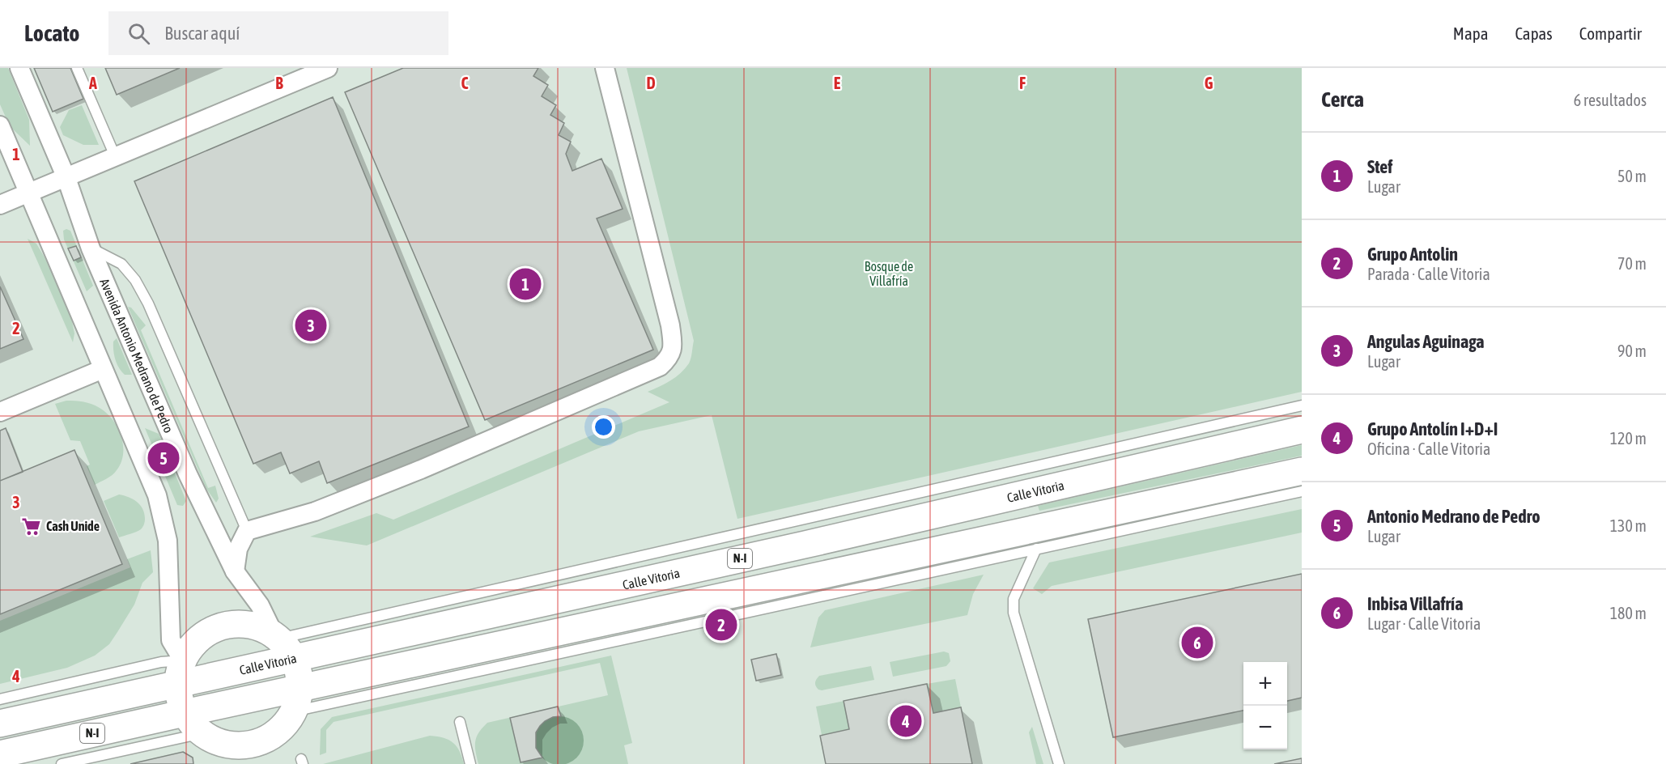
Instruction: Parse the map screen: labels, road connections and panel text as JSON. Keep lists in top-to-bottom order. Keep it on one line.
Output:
{"streets":{"highway":["Calle Vitoria","N-I"],"street":["Avenida Antonio Medrano de Pedro"]},"crossings":[["Avenida Antonio Medrano de Pedro","Calle Vitoria"]],"parks":["Bosque de Villafría"],"places":{"supermarket":["Cash Unide"]},"page":{"header":"Locato","search":"Buscar aquí","nav":["Mapa","Capas","Compartir"],"heading":["Cerca","6 resultados"],"list":[{"mark":"1","name":"Stef","note":"Lugar","value":"50 m"},{"mark":"2","name":"Grupo Antolin","note":"Parada · Calle Vitoria","value":"70 m"},{"mark":"3","name":"Angulas Aguinaga","note":"Lugar","value":"90 m"},{"mark":"4","name":"Grupo Antolín I+D+I","note":"Oficina · Calle Vitoria","value":"120 m"},{"mark":"5","name":"Antonio Medrano de Pedro","note":"Lugar","value":"130 m"},{"mark":"6","name":"Inbisa Villafría","note":"Lugar · Calle Vitoria","value":"180 m"}],"pins":["1","3","5","2","6","4"],"map_buttons":["+","−"]},"grid":{"columns":["A","B","C","D","E","F","G"],"rows":["1","2","3","4"]}}
